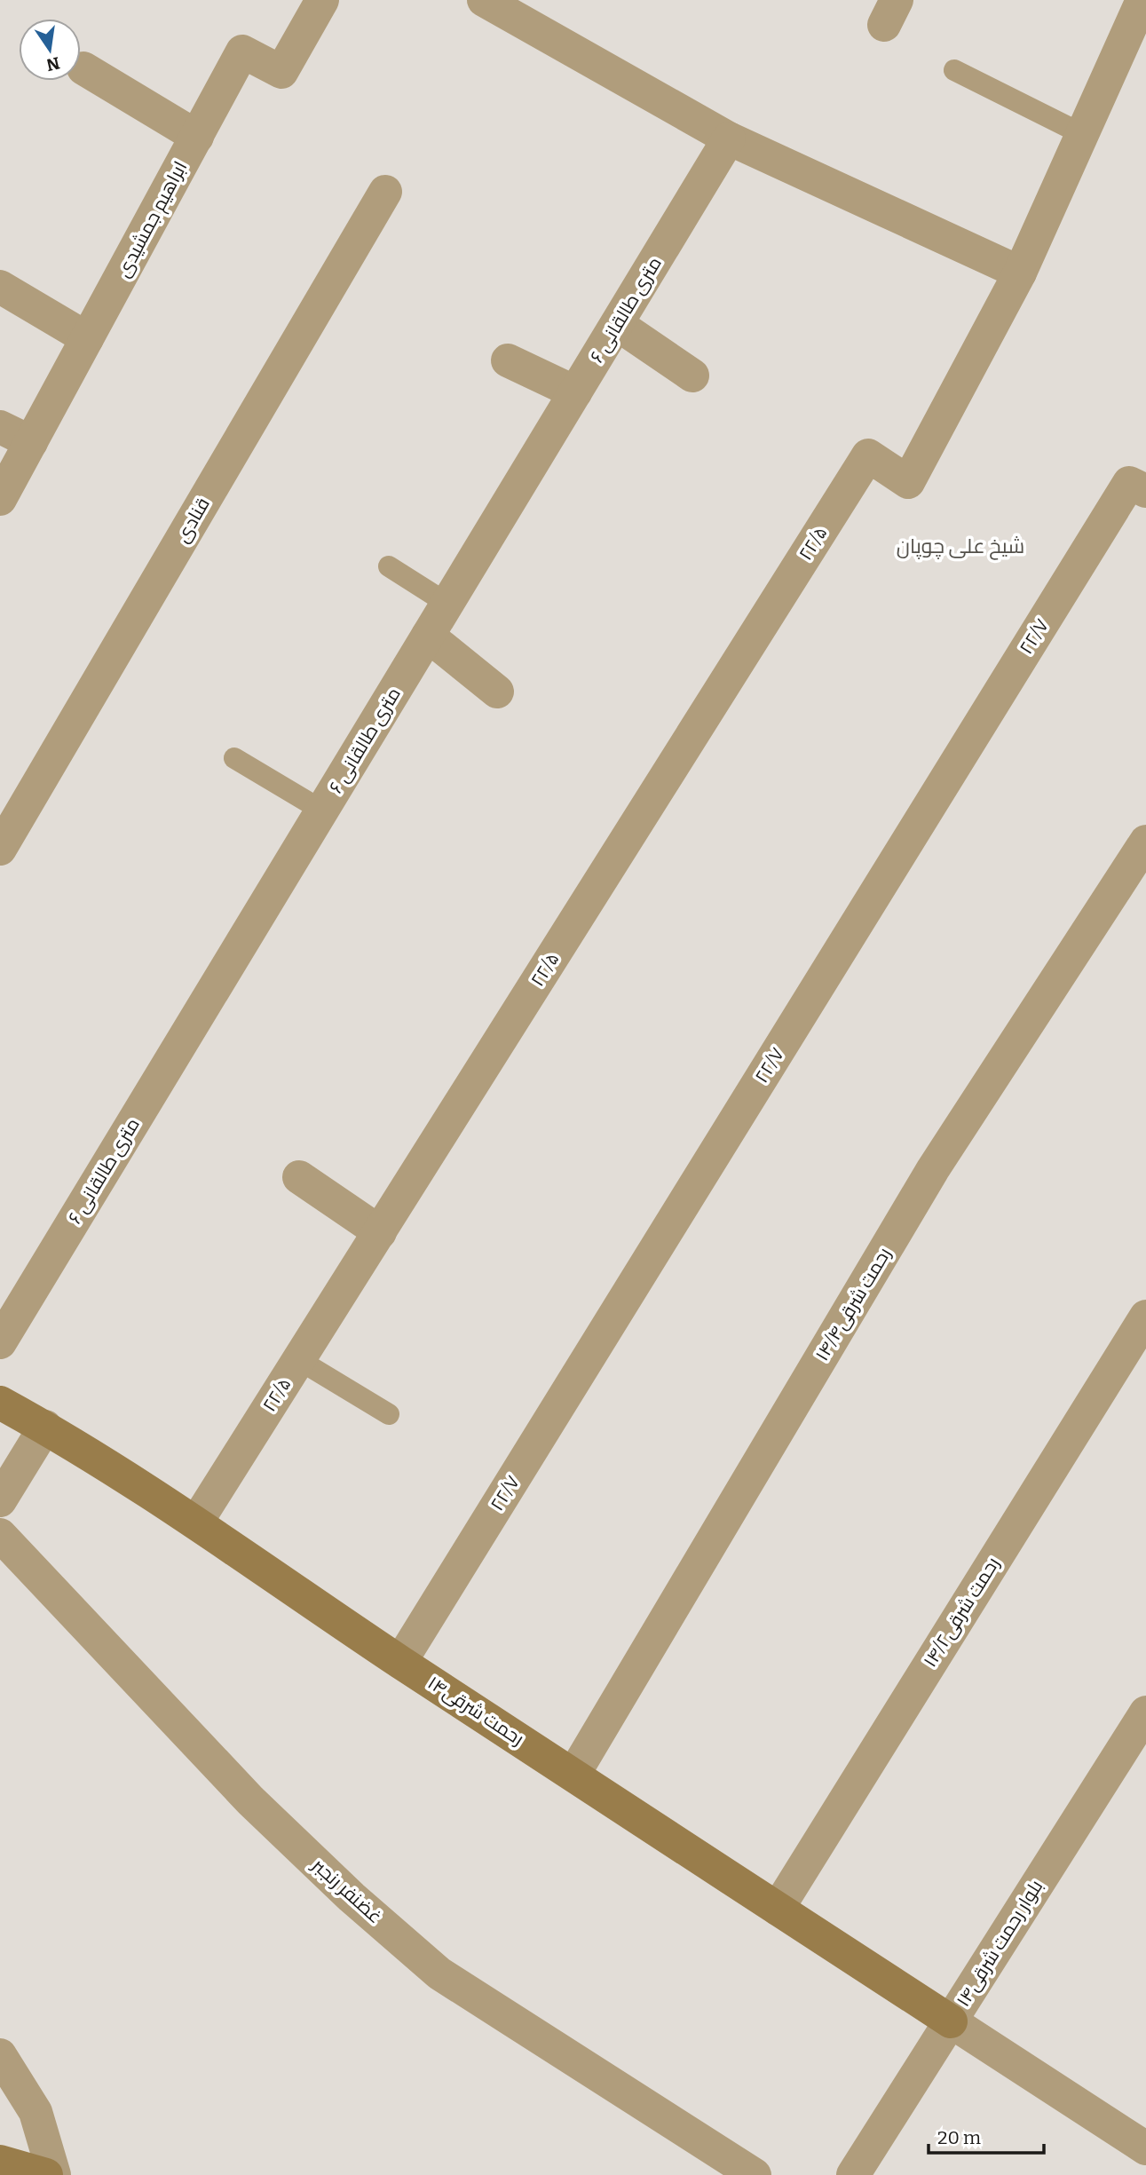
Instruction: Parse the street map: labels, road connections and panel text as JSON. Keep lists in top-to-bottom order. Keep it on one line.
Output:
{"streets":{"street":["ابراهیم جمشیدی","۶ متری طالقانی","قنادی","۲۲/۵","۲۲/۷","۱۴/۴رحمت شرقی","۱۴/۲رحمت شرقی","۱۴رحمت شرقی","غضنفر رنجبر","بلوار رحمت شرقی۱۴"]},"crossings":[["۲۲/۵","۱۴رحمت شرقی"],["۲۲/۷","۱۴رحمت شرقی"],["۱۴/۴رحمت شرقی","۱۴رحمت شرقی"],["۱۴/۲رحمت شرقی","۱۴رحمت شرقی"],["۱۴رحمت شرقی","بلوار رحمت شرقی۱۴"]],"districts":["شیخ علی چوپان"],"scale_bar":"20 m","north":"bottom"}
